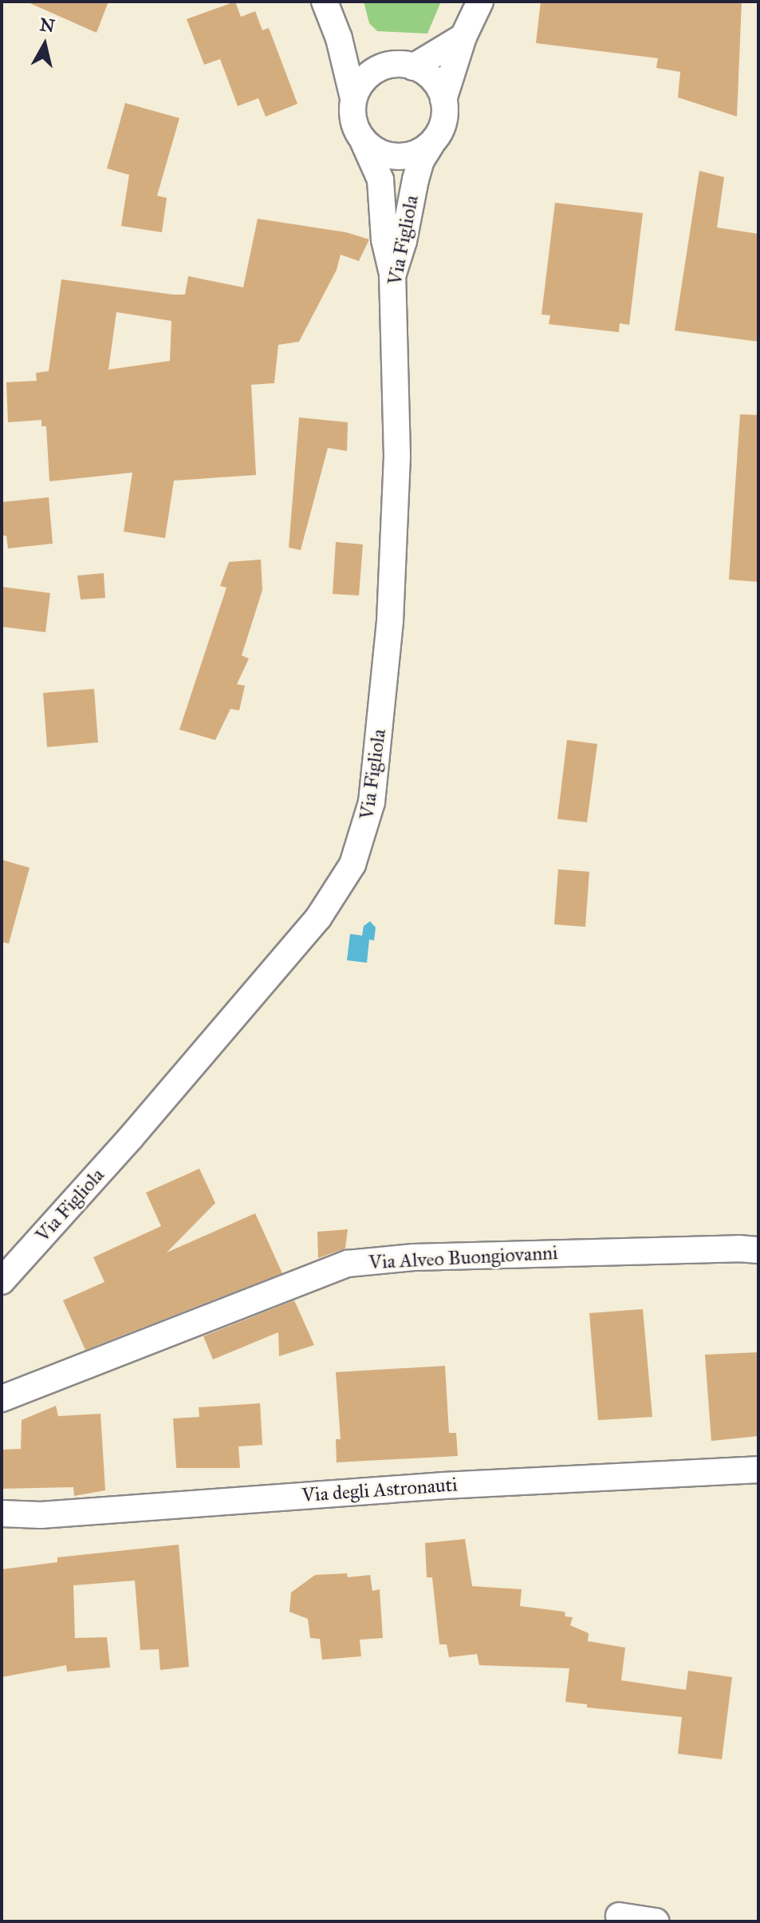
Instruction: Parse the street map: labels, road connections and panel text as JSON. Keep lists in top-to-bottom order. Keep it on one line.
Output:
{"streets":{"street":["Via Figliola","Via Alveo Buongiovanni","Via degli Astronauti"]},"north":"top"}
